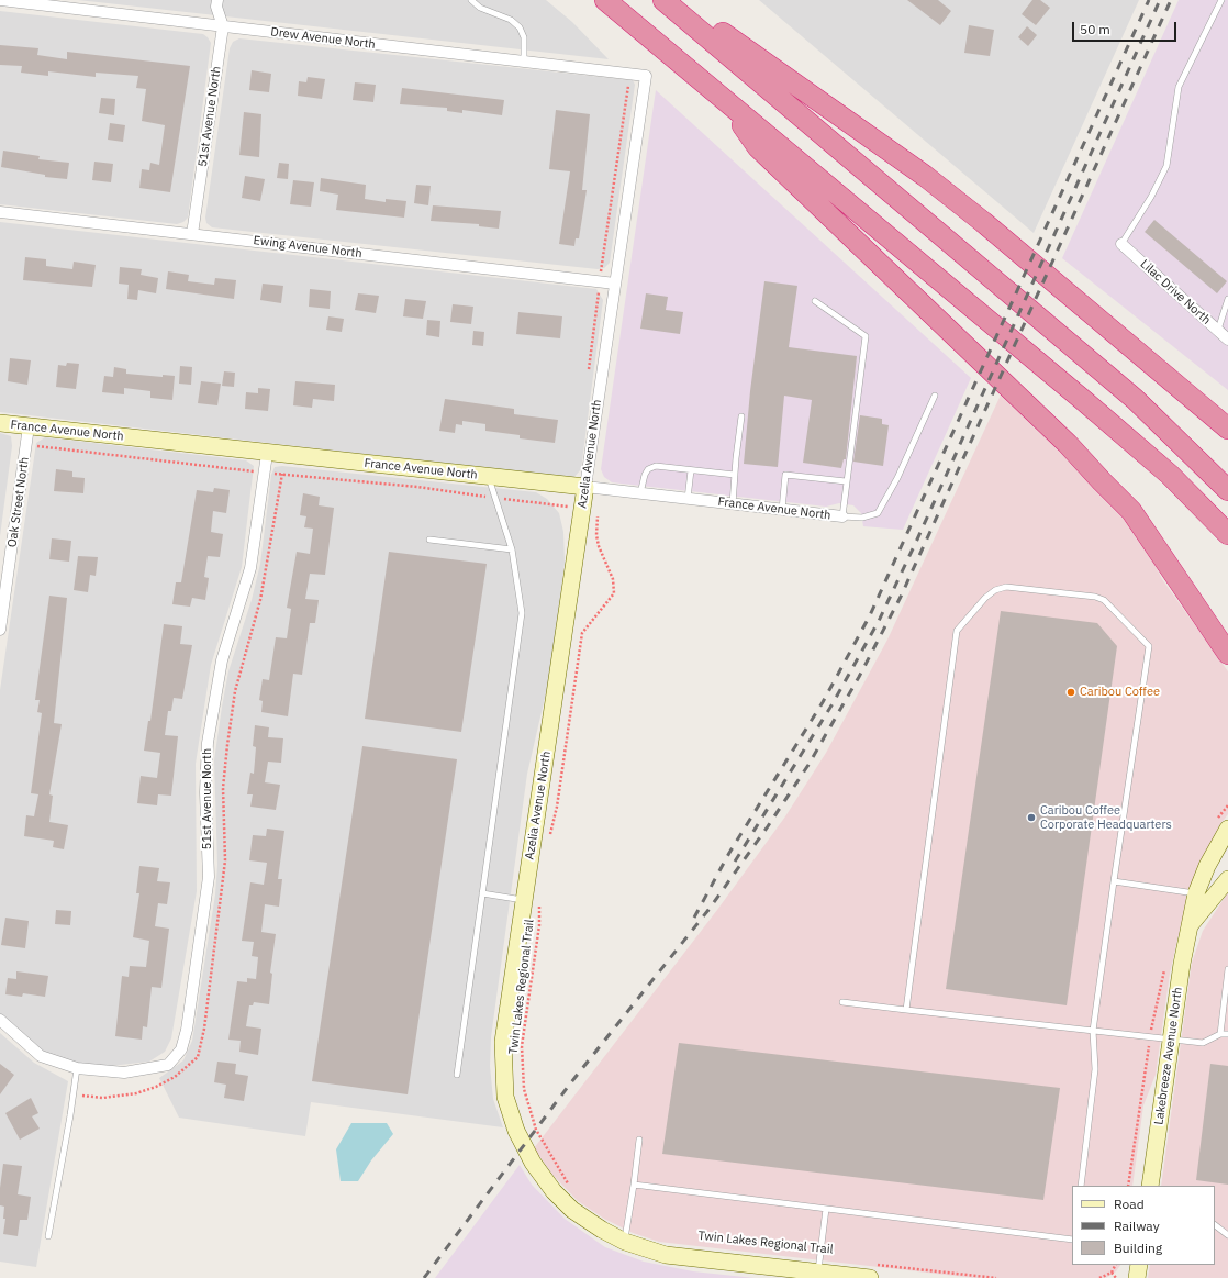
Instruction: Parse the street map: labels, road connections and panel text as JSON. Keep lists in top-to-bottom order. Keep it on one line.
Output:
{"streets":{"street":["Drew Avenue North","51st Avenue North","Ewing Avenue North","Lilac Drive North","France Avenue North","Azelia Avenue North","Oak Street North","Lakebreeze Avenue North"],"path":["Twin Lakes Regional Trail"]},"crossings":[["Drew Avenue North","51st Avenue North"],["Drew Avenue North","Azelia Avenue North"],["51st Avenue North","Ewing Avenue North"],["51st Avenue North","France Avenue North"],["Ewing Avenue North","Azelia Avenue North"],["France Avenue North","Azelia Avenue North"],["France Avenue North","Oak Street North"],["Azelia Avenue North","Twin Lakes Regional Trail"]],"places":["Caribou Coffee","Caribou Coffee Corporate Headquarters"],"legend":["Road","Railway","Building"],"scale_bar":"50 m"}
